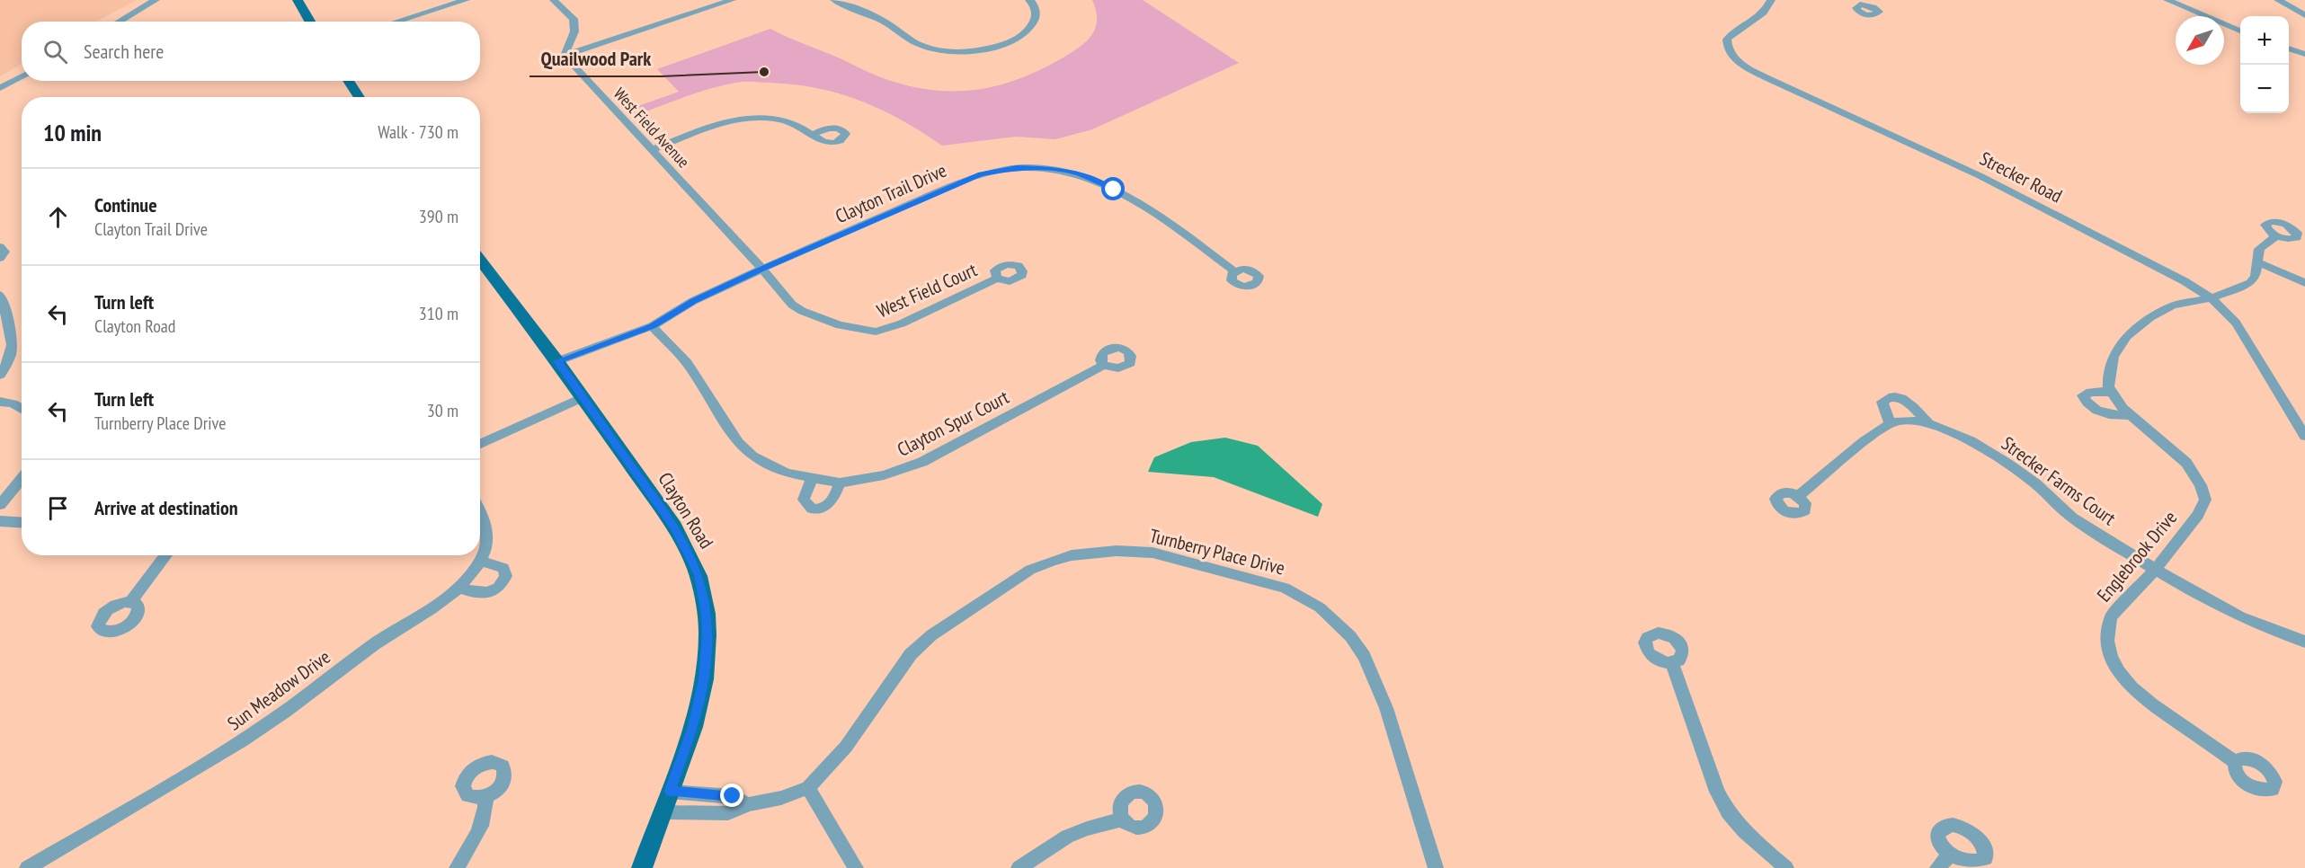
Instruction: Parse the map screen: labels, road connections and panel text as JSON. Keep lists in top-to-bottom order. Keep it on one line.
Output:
{"streets":{"main road":["Clayton Road"],"street":["West Field Avenue","Strecker Road","Clayton Trail Drive","West Field Court","Clayton Spur Court","Strecker Farms Court","Turnberry Place Drive","Englebrook Drive","Sun Meadow Drive"]},"crossings":[["West Field Avenue","Clayton Trail Drive"],["West Field Avenue","West Field Court"],["Clayton Trail Drive","West Field Court"],["Clayton Trail Drive","Clayton Spur Court"],["Clayton Trail Drive","Clayton Road"],["Strecker Farms Court","Englebrook Drive"],["Clayton Road","Turnberry Place Drive"]],"places":["Quailwood Park"],"north":"bottom left","page":{"map_buttons":["+","−"],"search":"Search here","heading":["10 min","Walk · 730 m"],"list":[["Continue","Clayton Trail Drive","390 m"],["Turn left","Clayton Road","310 m"],["Turn left","Turnberry Place Drive","30 m"],"Arrive at destination"]}}
